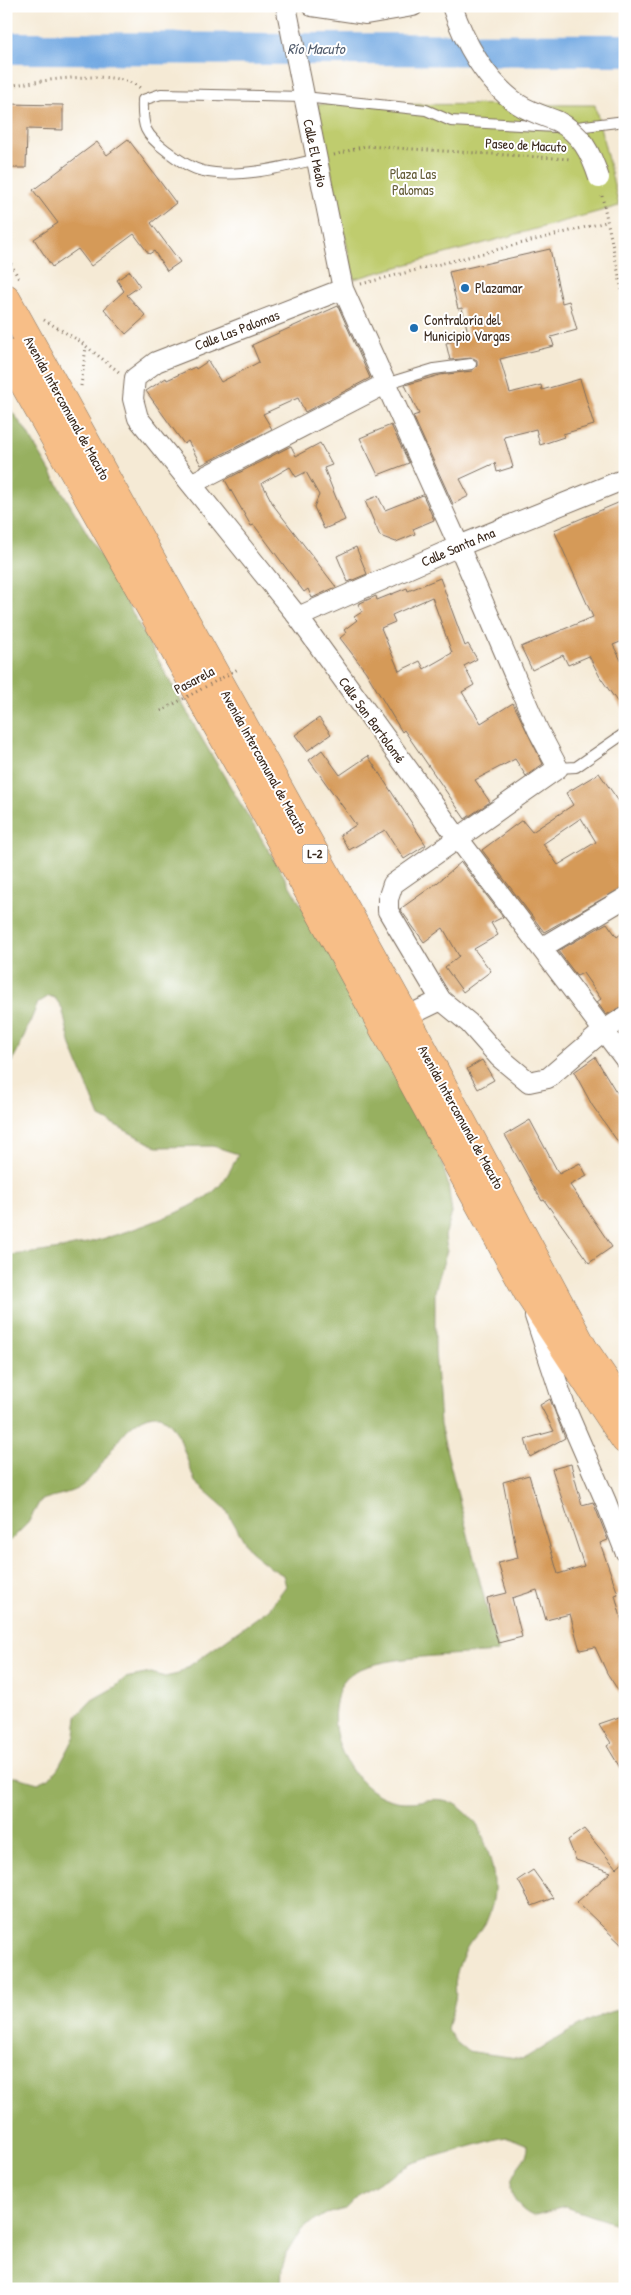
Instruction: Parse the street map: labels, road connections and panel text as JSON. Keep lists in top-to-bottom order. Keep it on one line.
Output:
{"streets":{"main road":["Avenida Intercomunal de Macuto","L-2"],"street":["Calle El Medio","Calle Las Palomas","Calle Santa Ana","Calle San Bartolomé"],"path":["Paseo de Macuto","Pasarela"]},"crossings":[["Paseo de Macuto","Calle El Medio"],["Calle El Medio","Calle Las Palomas"],["Calle El Medio","Calle Santa Ana"],["Calle Las Palomas","Calle San Bartolomé"],["Calle Santa Ana","Calle San Bartolomé"]],"water":["Río Macuto"],"parks":["Plaza Las Palomas"],"places":["Plazamar","Contraloría del Municipio Vargas"]}
